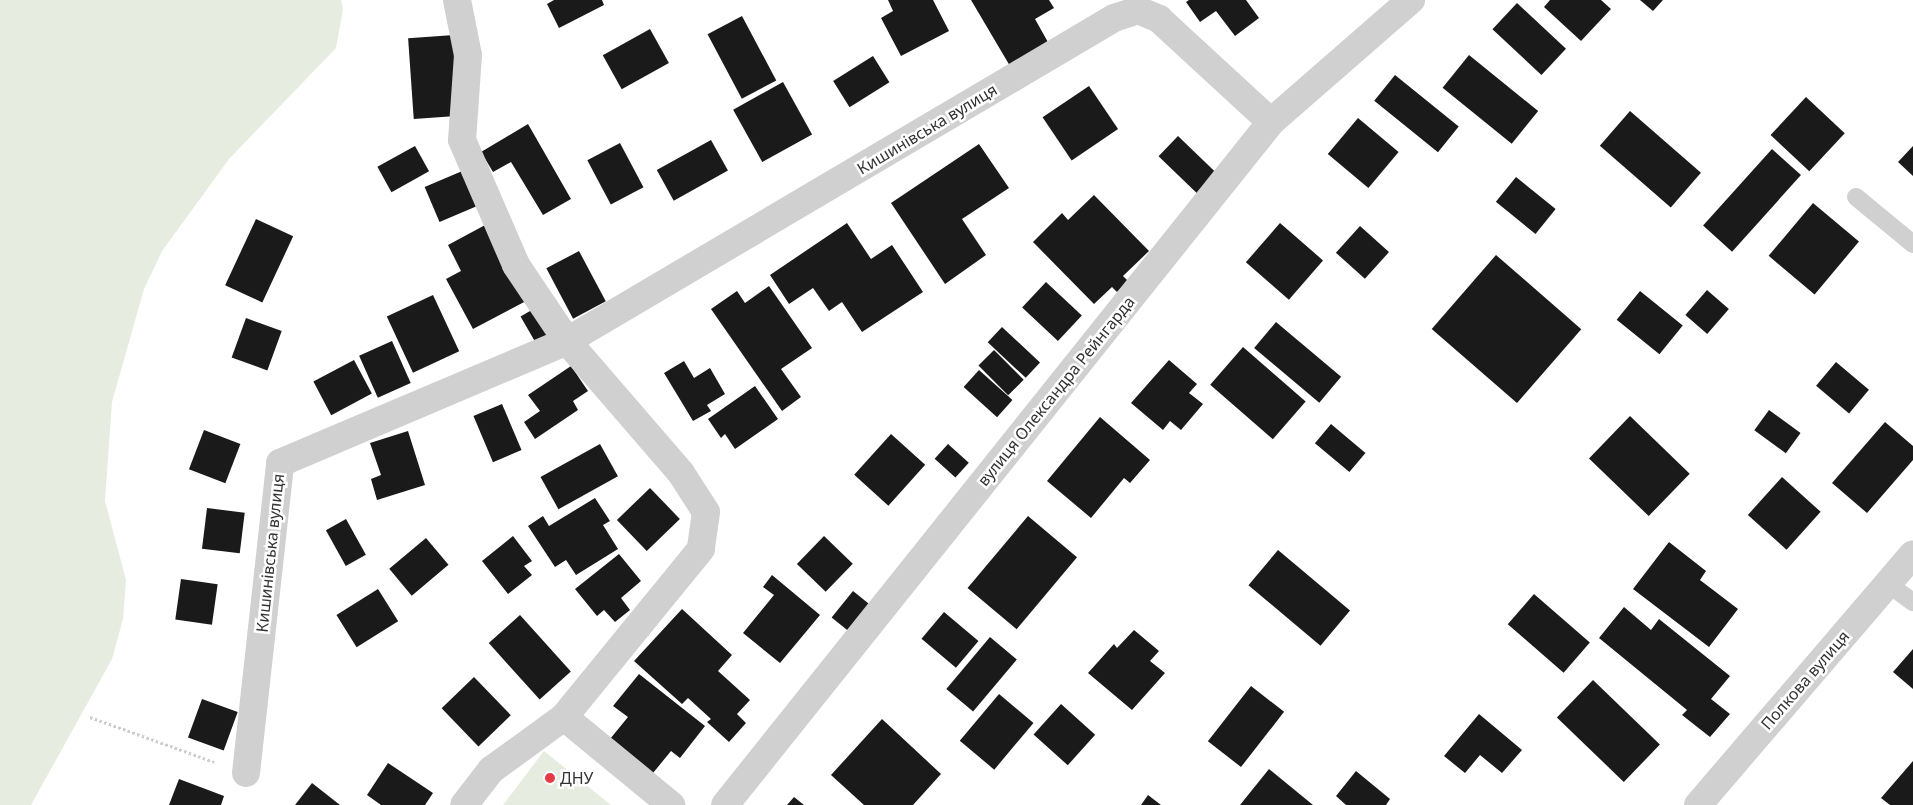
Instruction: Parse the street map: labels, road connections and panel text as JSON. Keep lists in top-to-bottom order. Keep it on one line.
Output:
{"streets":{"street":["Кишинівська вулиця","вулиця Олександра Рейнгарда","Полкова вулиця"]},"crossings":[["Кишинівська вулиця","вулиця Олександра Рейнгарда"]],"places":["ДНУ"]}
